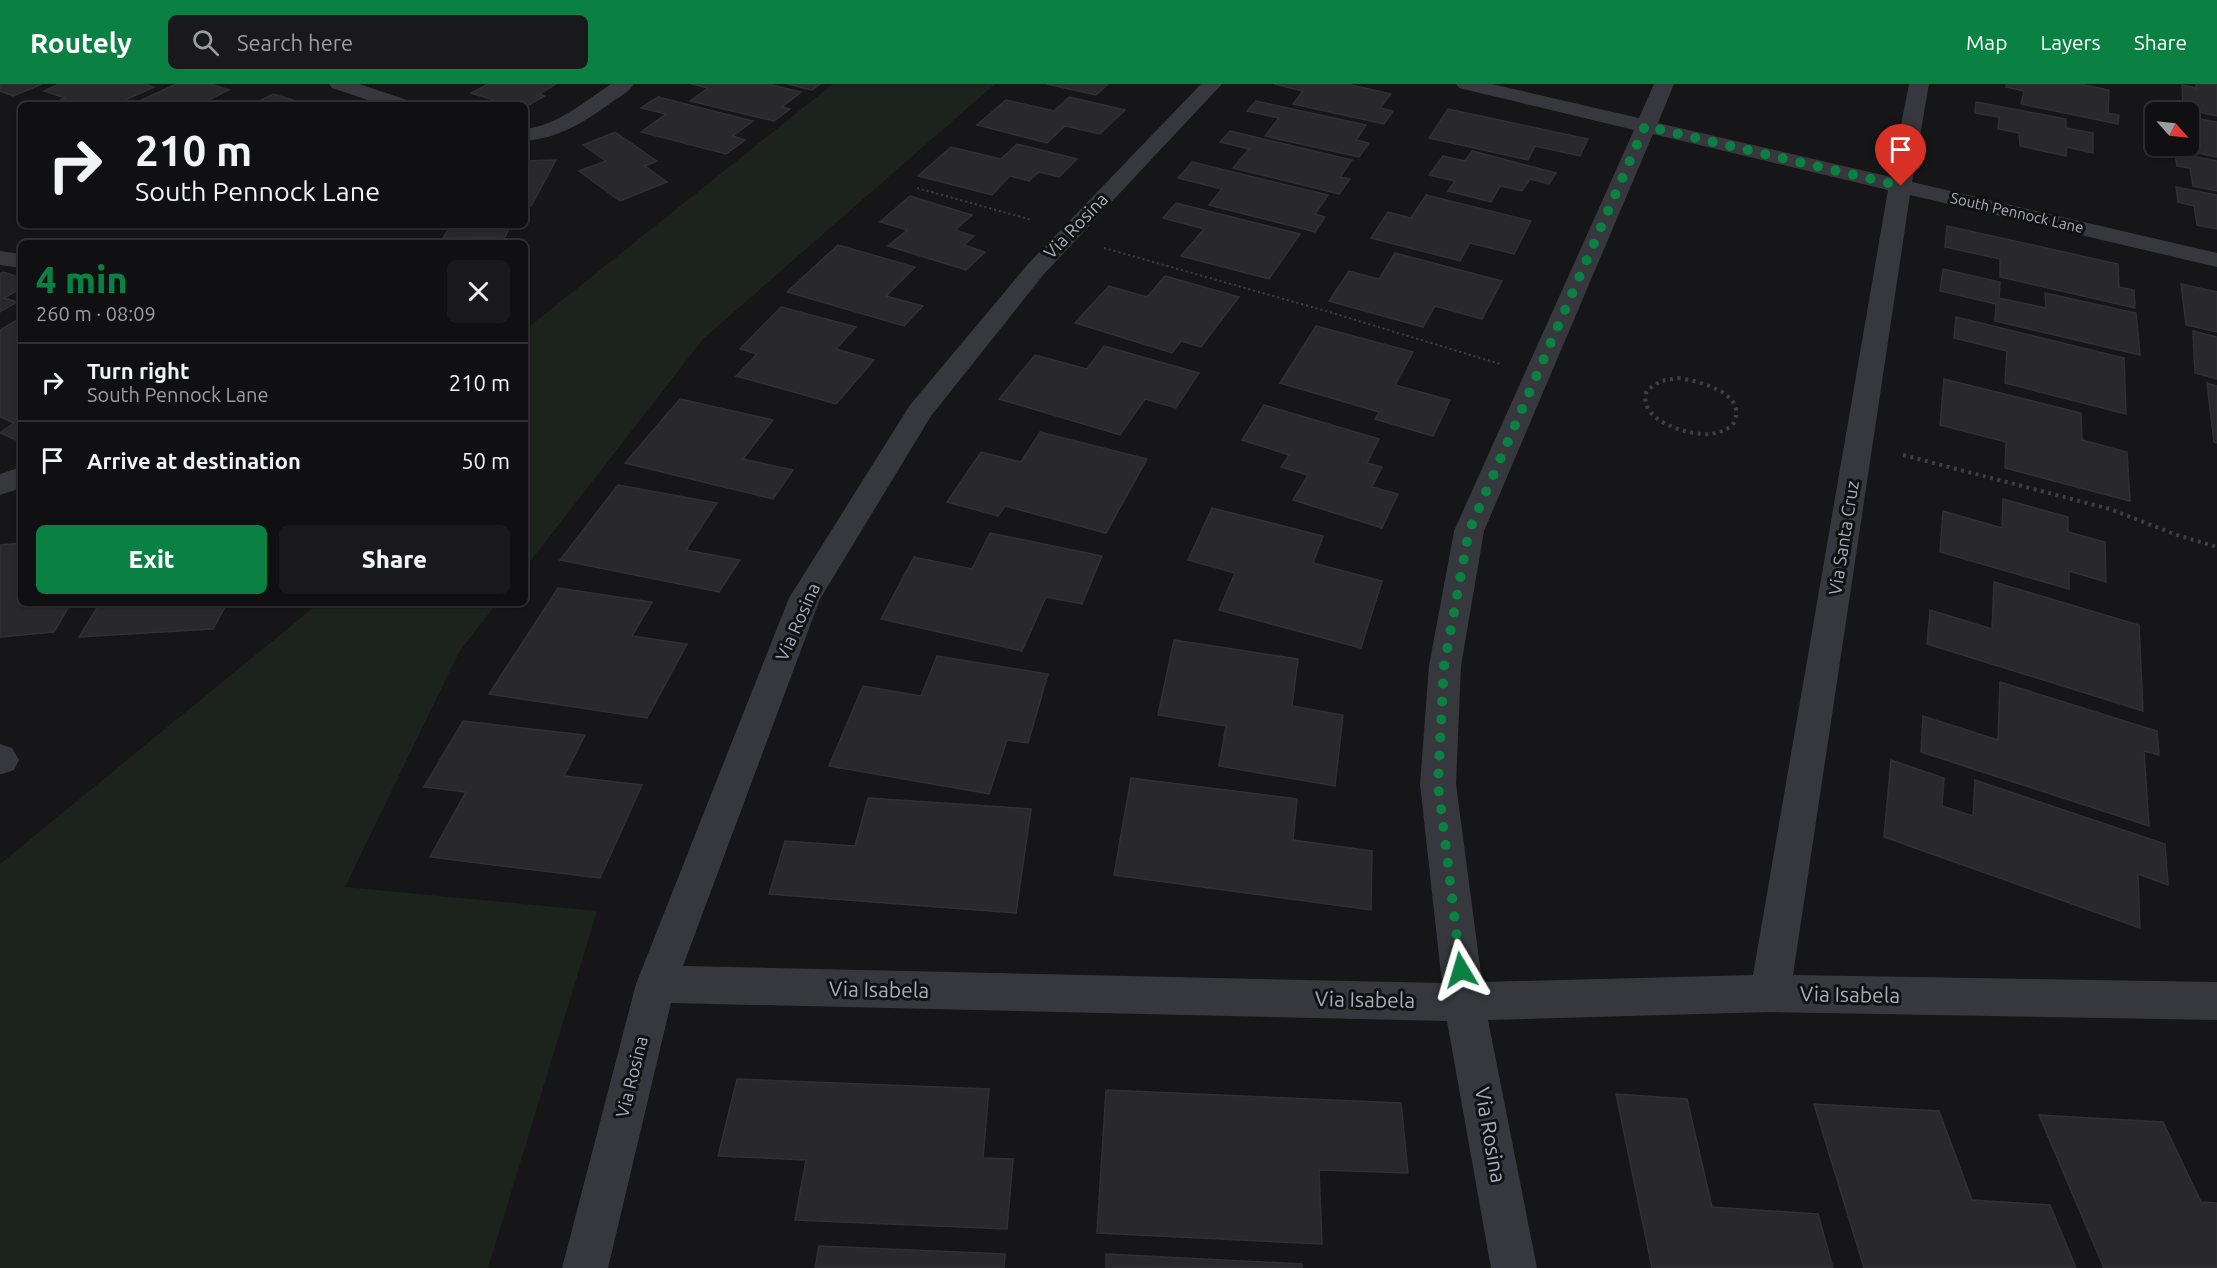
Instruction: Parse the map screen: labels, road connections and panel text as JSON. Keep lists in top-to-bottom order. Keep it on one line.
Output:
{"streets":{"street":["South Pennock Lane","Via Rosina","Via Santa Cruz","Via Isabela"]},"crossings":[["South Pennock Lane","Via Santa Cruz"],["Via Rosina","Via Isabela"],["Via Santa Cruz","Via Isabela"]],"north":"bottom right","page":{"header":"Routely","search":"Search here","nav":["Map","Layers","Share"],"turn":["210 m","South Pennock Lane"],"heading":["4 min","260 m · 08:09"],"list":[{"name":"Turn right","note":"South Pennock Lane","value":"210 m"},{"name":"Arrive at destination","value":"50 m"}],"buttons":["Exit","Share"]}}
